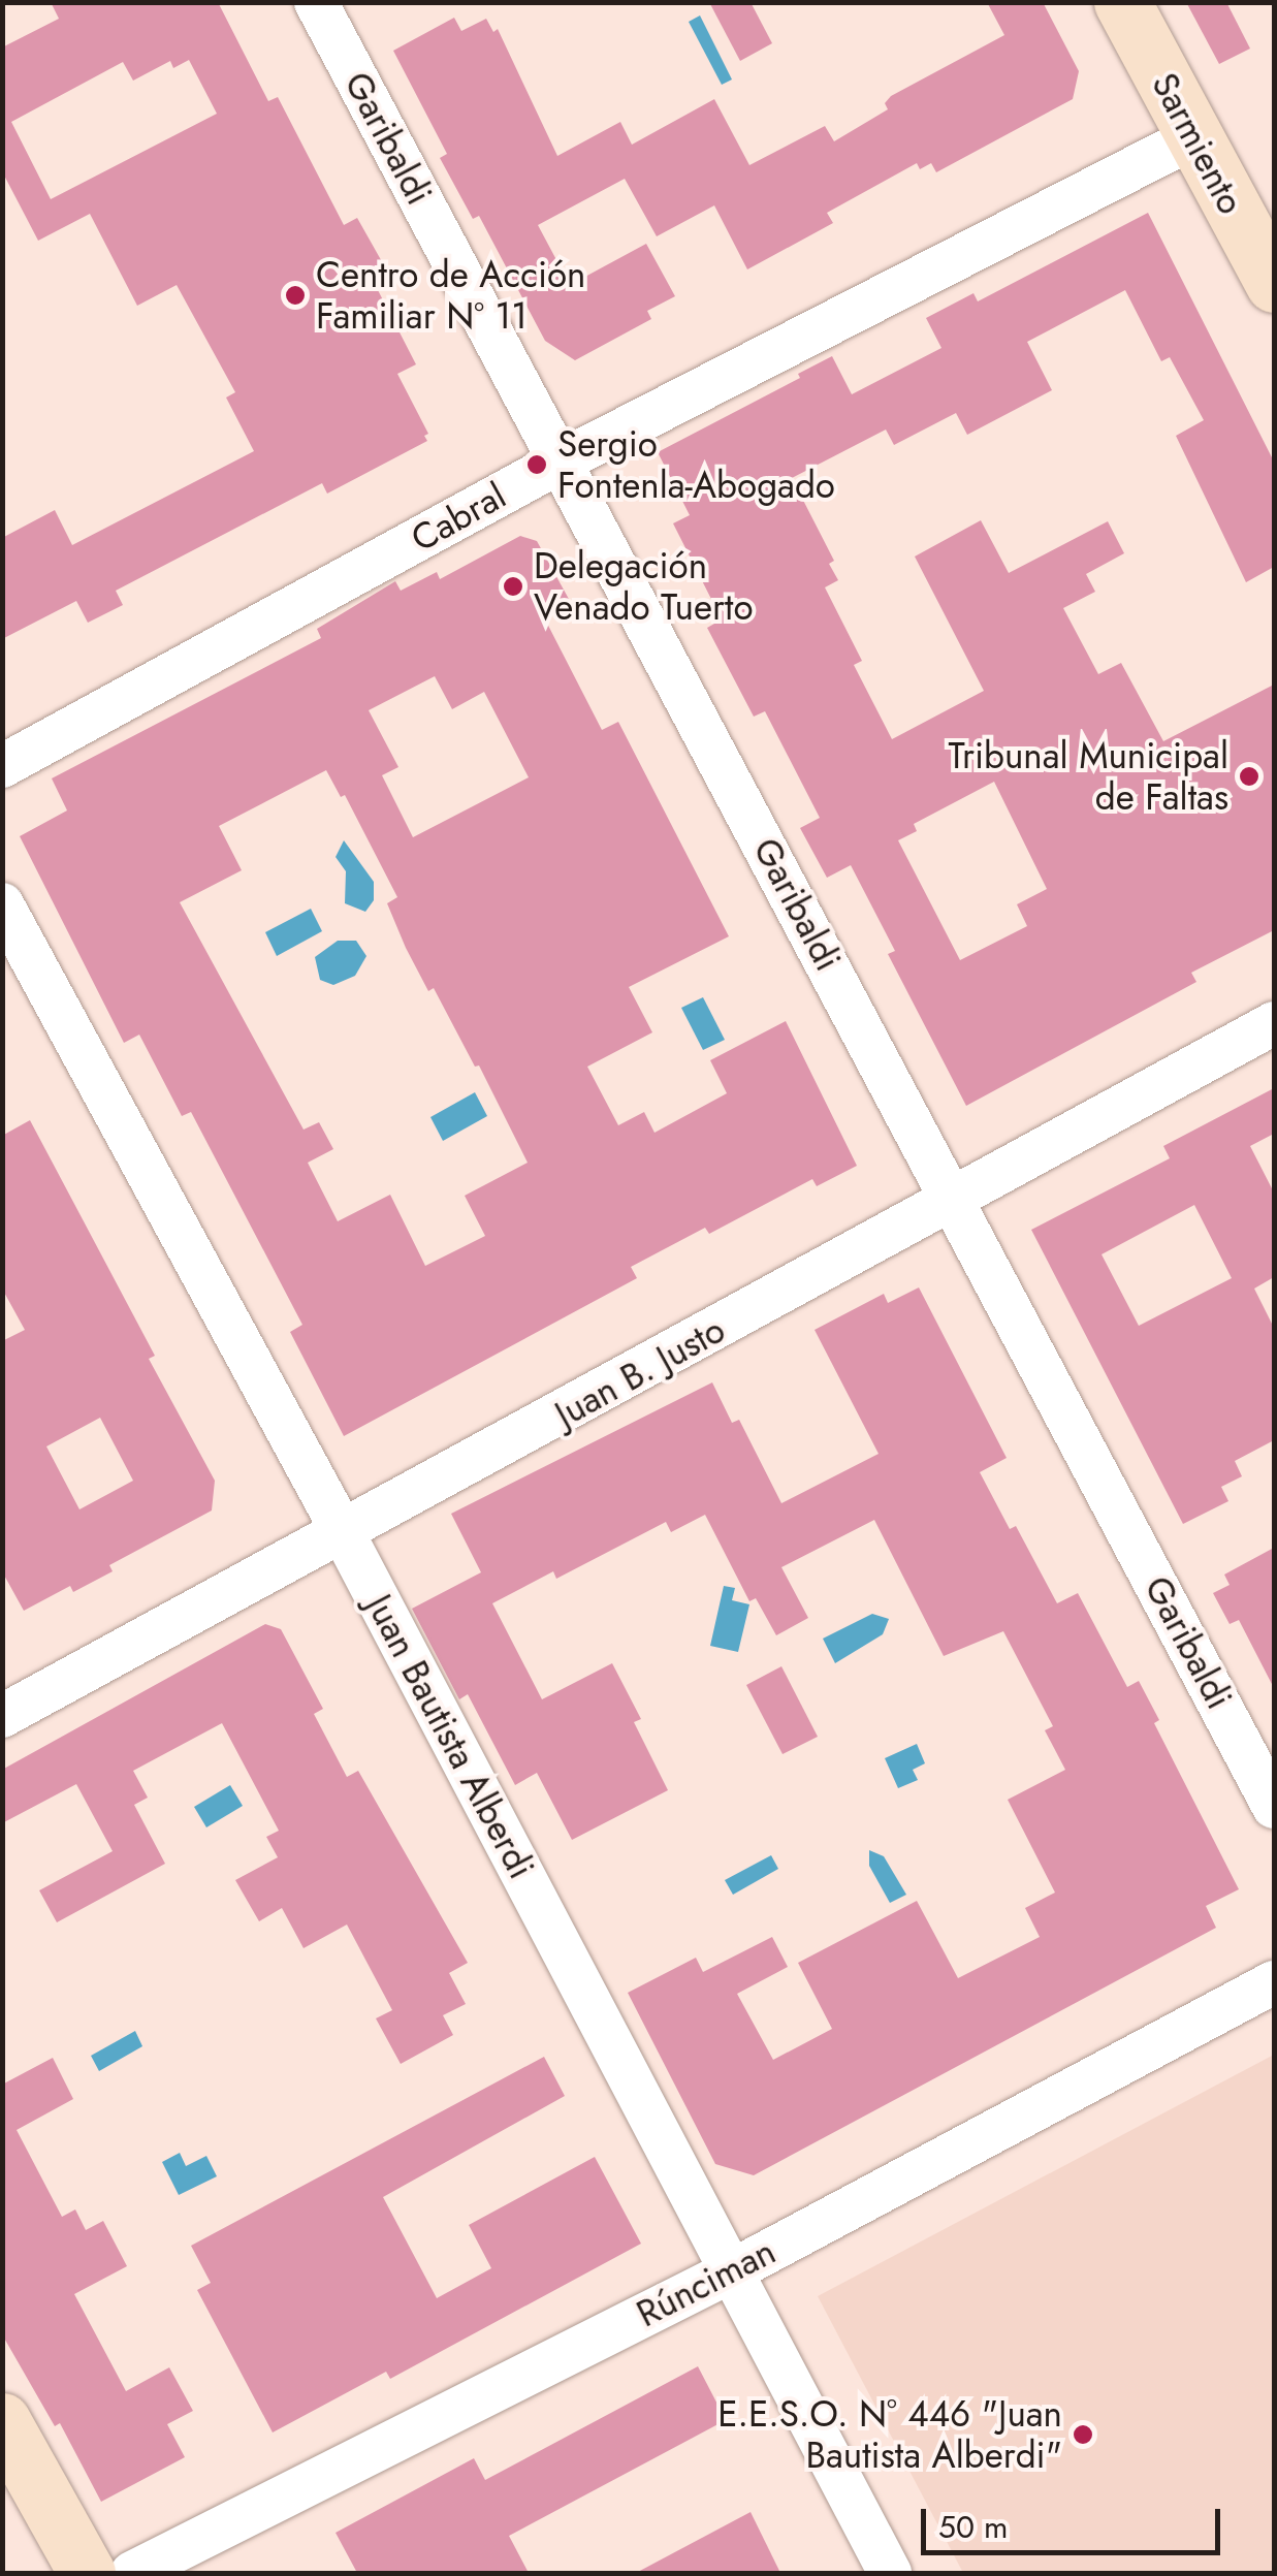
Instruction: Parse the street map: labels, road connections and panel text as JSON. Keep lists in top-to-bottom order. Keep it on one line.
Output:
{"streets":{"street":["Garibaldi","Sarmiento","Cabral","Juan B. Justo","Juan Bautista Alberdi","Rúnciman"]},"crossings":[["Garibaldi","Cabral"],["Garibaldi","Juan B. Justo"],["Sarmiento","Cabral"],["Juan B. Justo","Juan Bautista Alberdi"],["Juan Bautista Alberdi","Rúnciman"]],"places":["Centro de Acción Familiar Nº 11","Sergio Fontenla-Abogado","Delegación Venado Tuerto","Tribunal Municipal de Faltas","E.E.S.O. N° 446 \"Juan Bautista Alberdi\""],"scale_bar":"50 m"}
